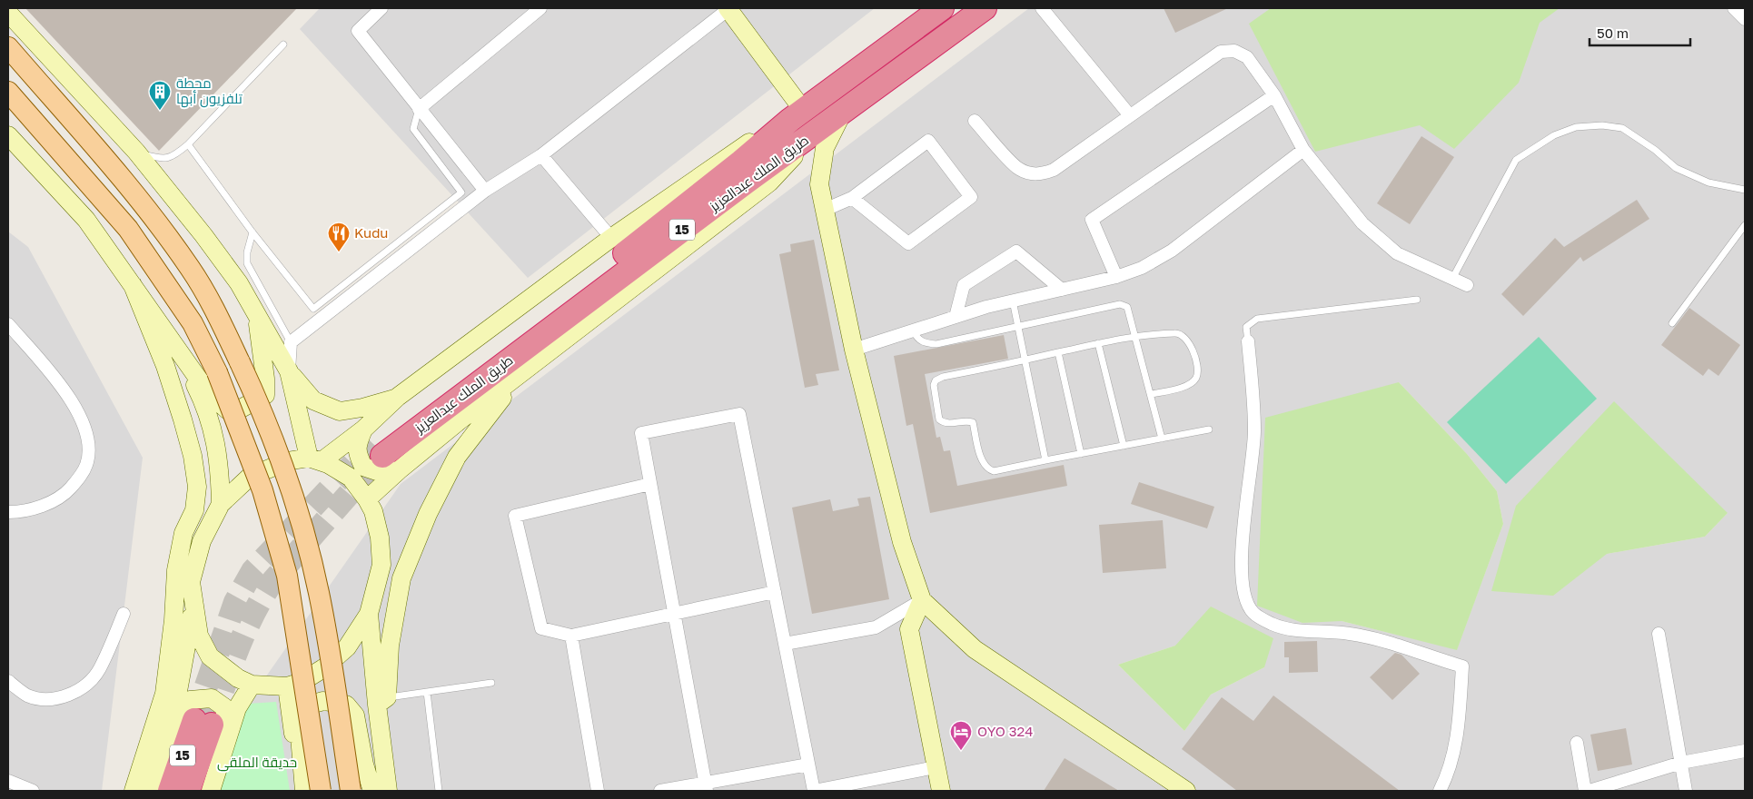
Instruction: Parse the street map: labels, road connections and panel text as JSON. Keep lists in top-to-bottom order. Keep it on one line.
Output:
{"streets":{"highway":["طريق الملك عبدالعزيز","15"]},"parks":["حديقة الملقى"],"places":{"building":["محطة تلفزيون أبها"],"restaurant":["Kudu"],"hotel":["OYO 324"]},"scale_bar":"50 m"}
